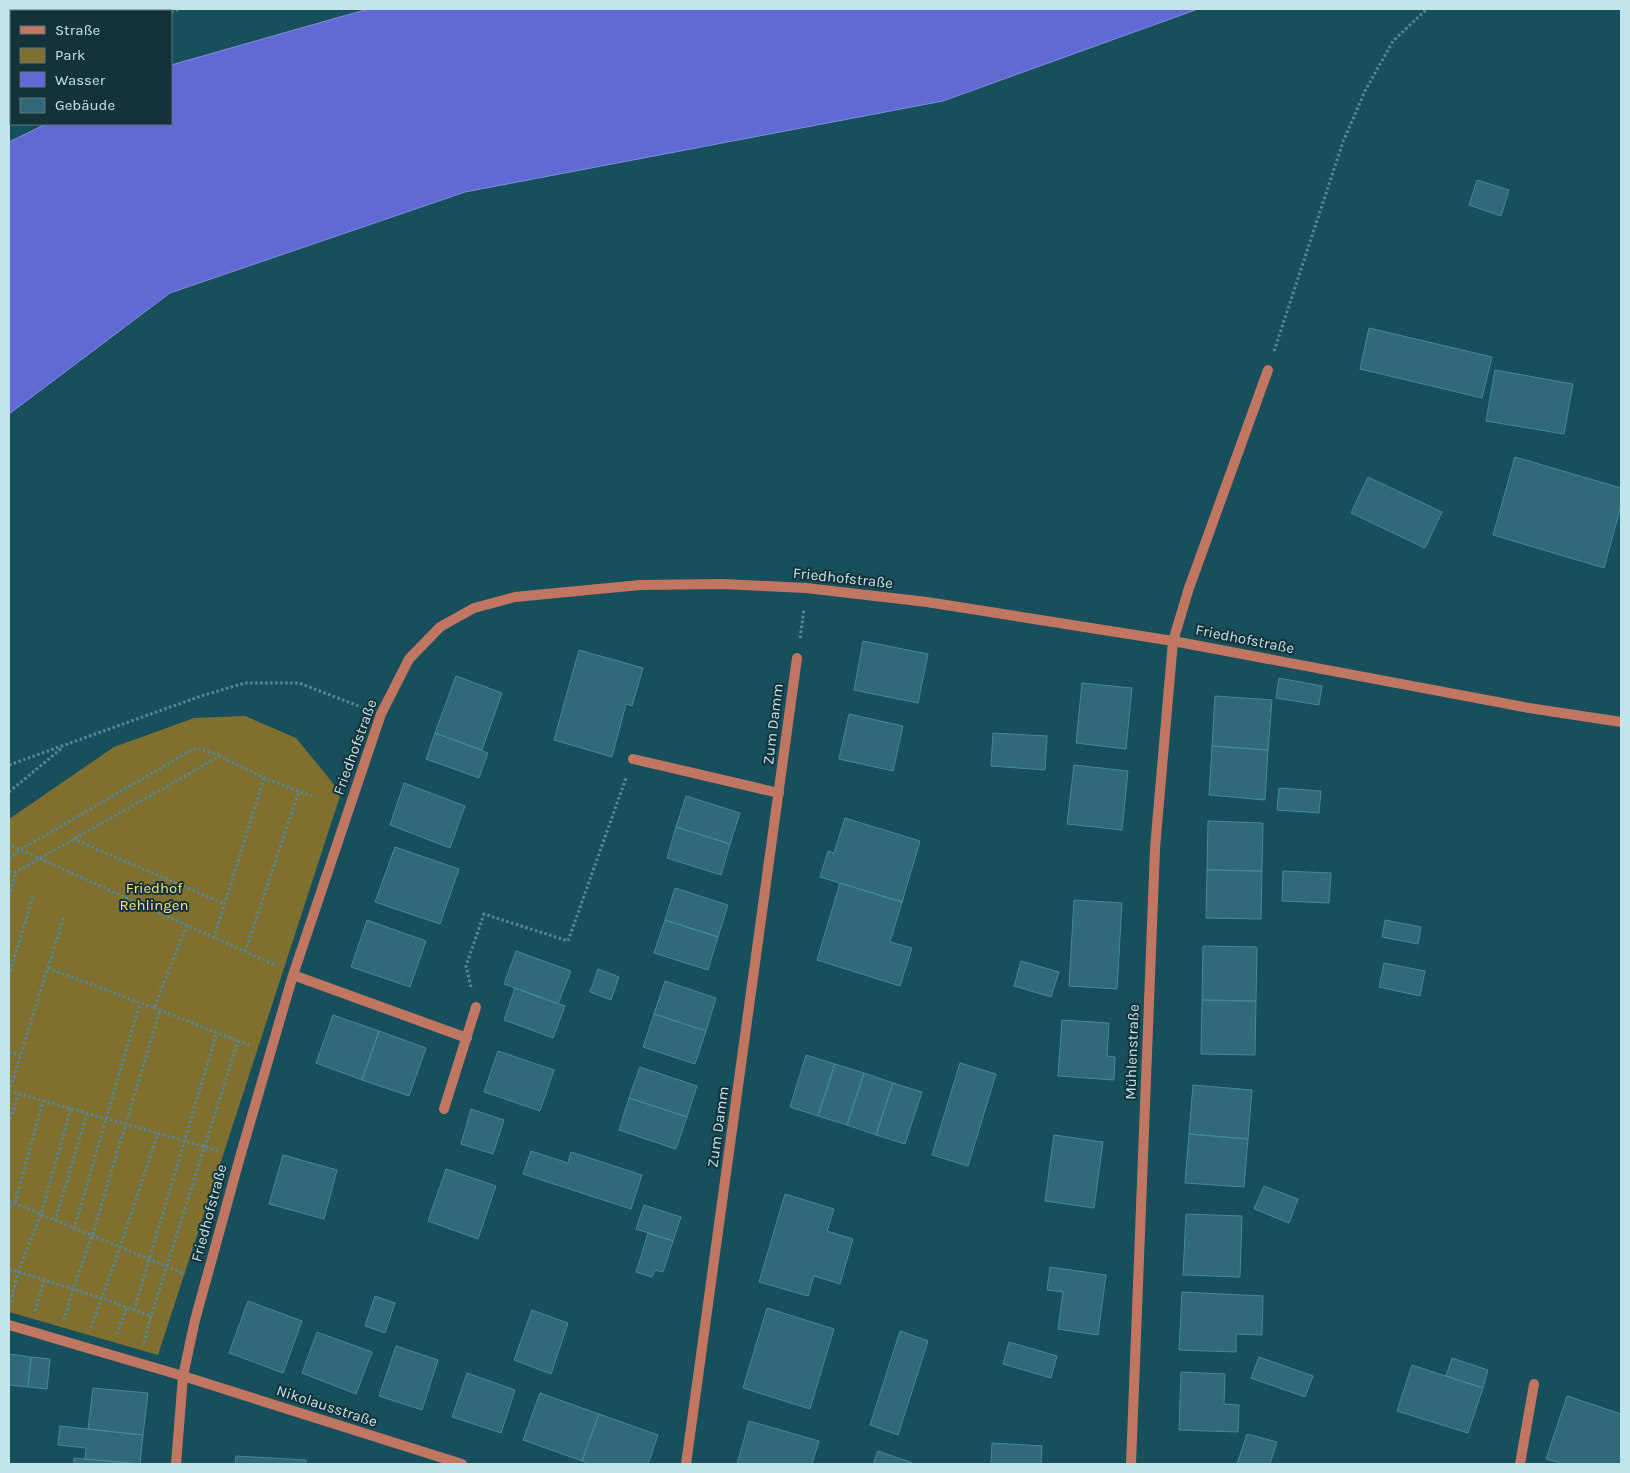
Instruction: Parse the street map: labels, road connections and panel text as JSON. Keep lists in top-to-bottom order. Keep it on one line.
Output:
{"streets":{"street":["Friedhofstraße","Zum Damm","Mühlenstraße","Nikolausstraße"]},"crossings":[["Friedhofstraße","Mühlenstraße"],["Friedhofstraße","Nikolausstraße"]],"parks":["Friedhof Rehlingen"],"legend":["Straße","Park","Wasser","Gebäude"]}
